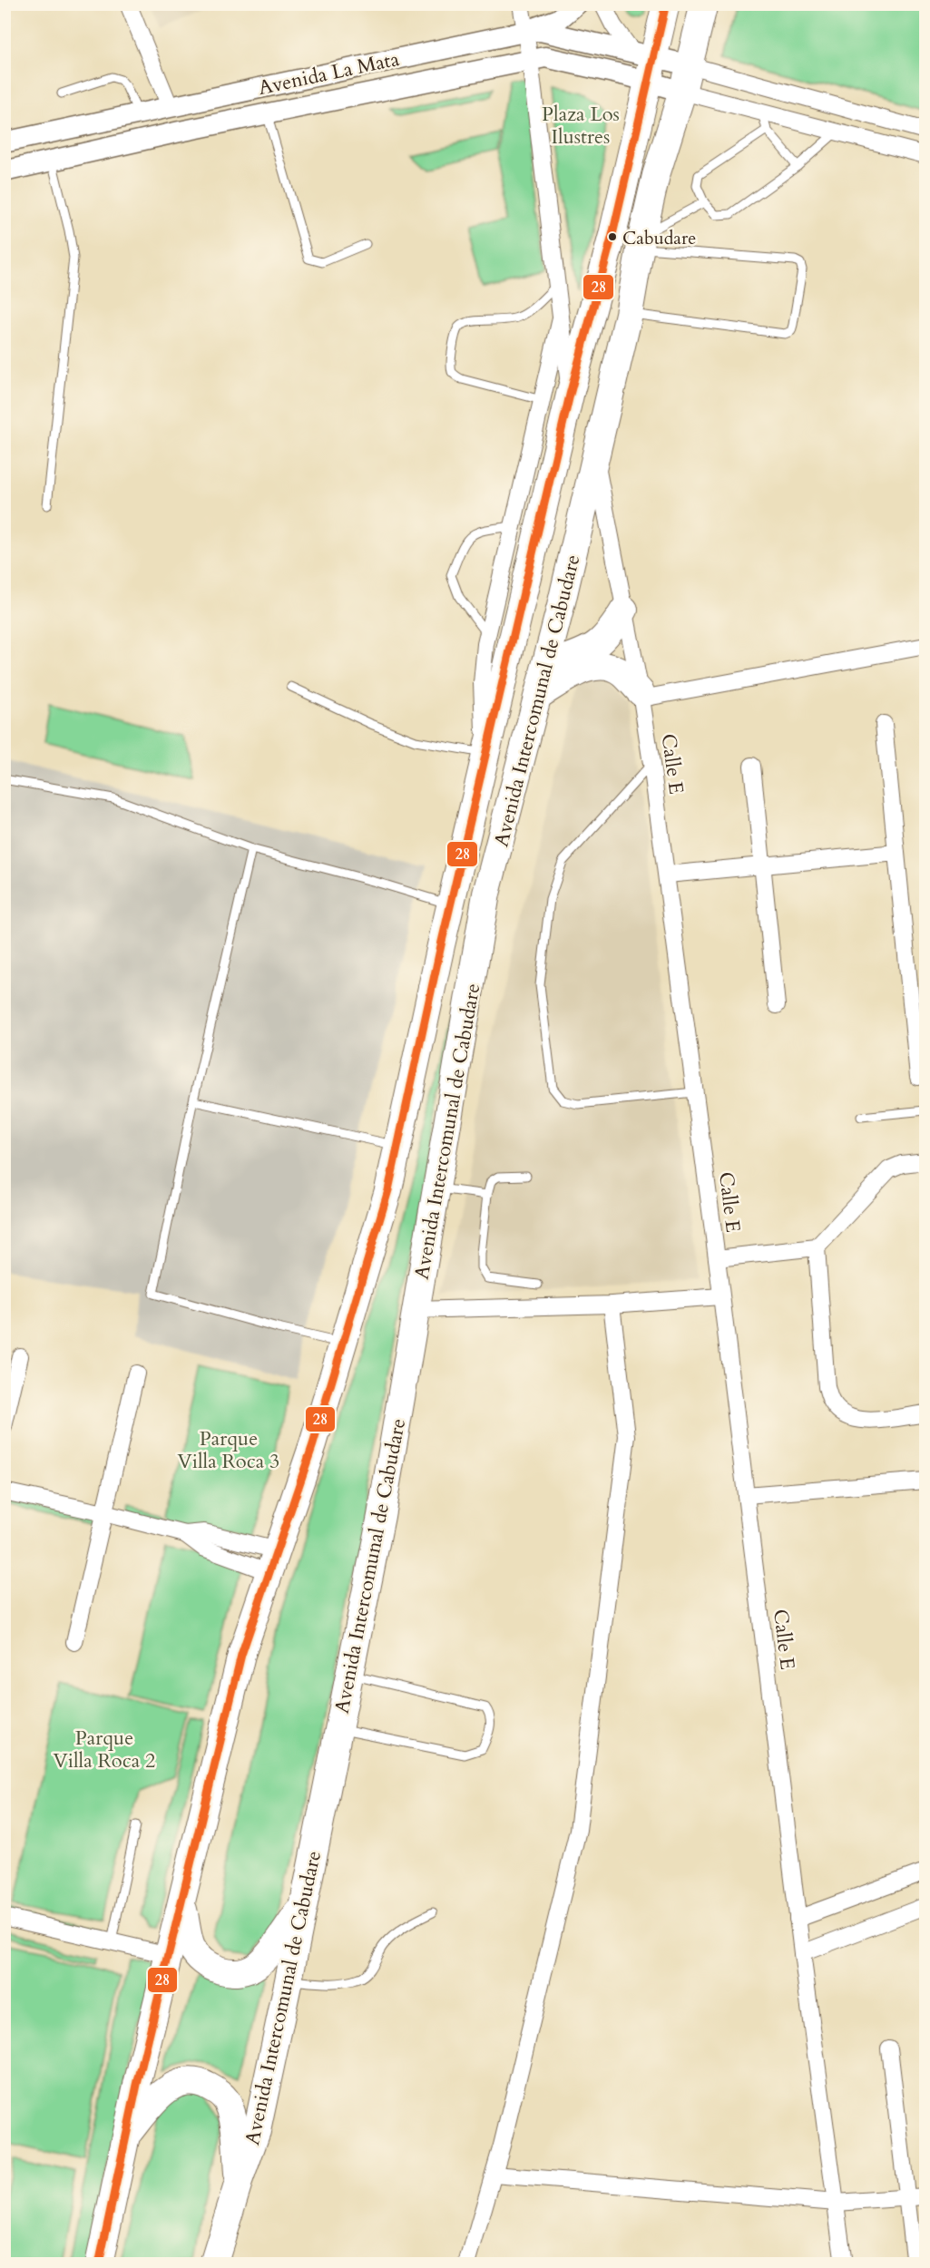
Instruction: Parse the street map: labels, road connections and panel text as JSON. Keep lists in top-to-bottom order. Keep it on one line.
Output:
{"streets":{"highway":["Avenida Intercomunal de Cabudare"],"street":["Avenida La Mata","Calle E"]},"crossings":[["Avenida La Mata","Avenida Intercomunal de Cabudare"],["Avenida Intercomunal de Cabudare","Calle E"]],"parks":["Plaza Los Ilustres","Parque Villa Roca 3","Parque Villa Roca 2"],"places":["Cabudare"],"lines":["transit line 28"]}
